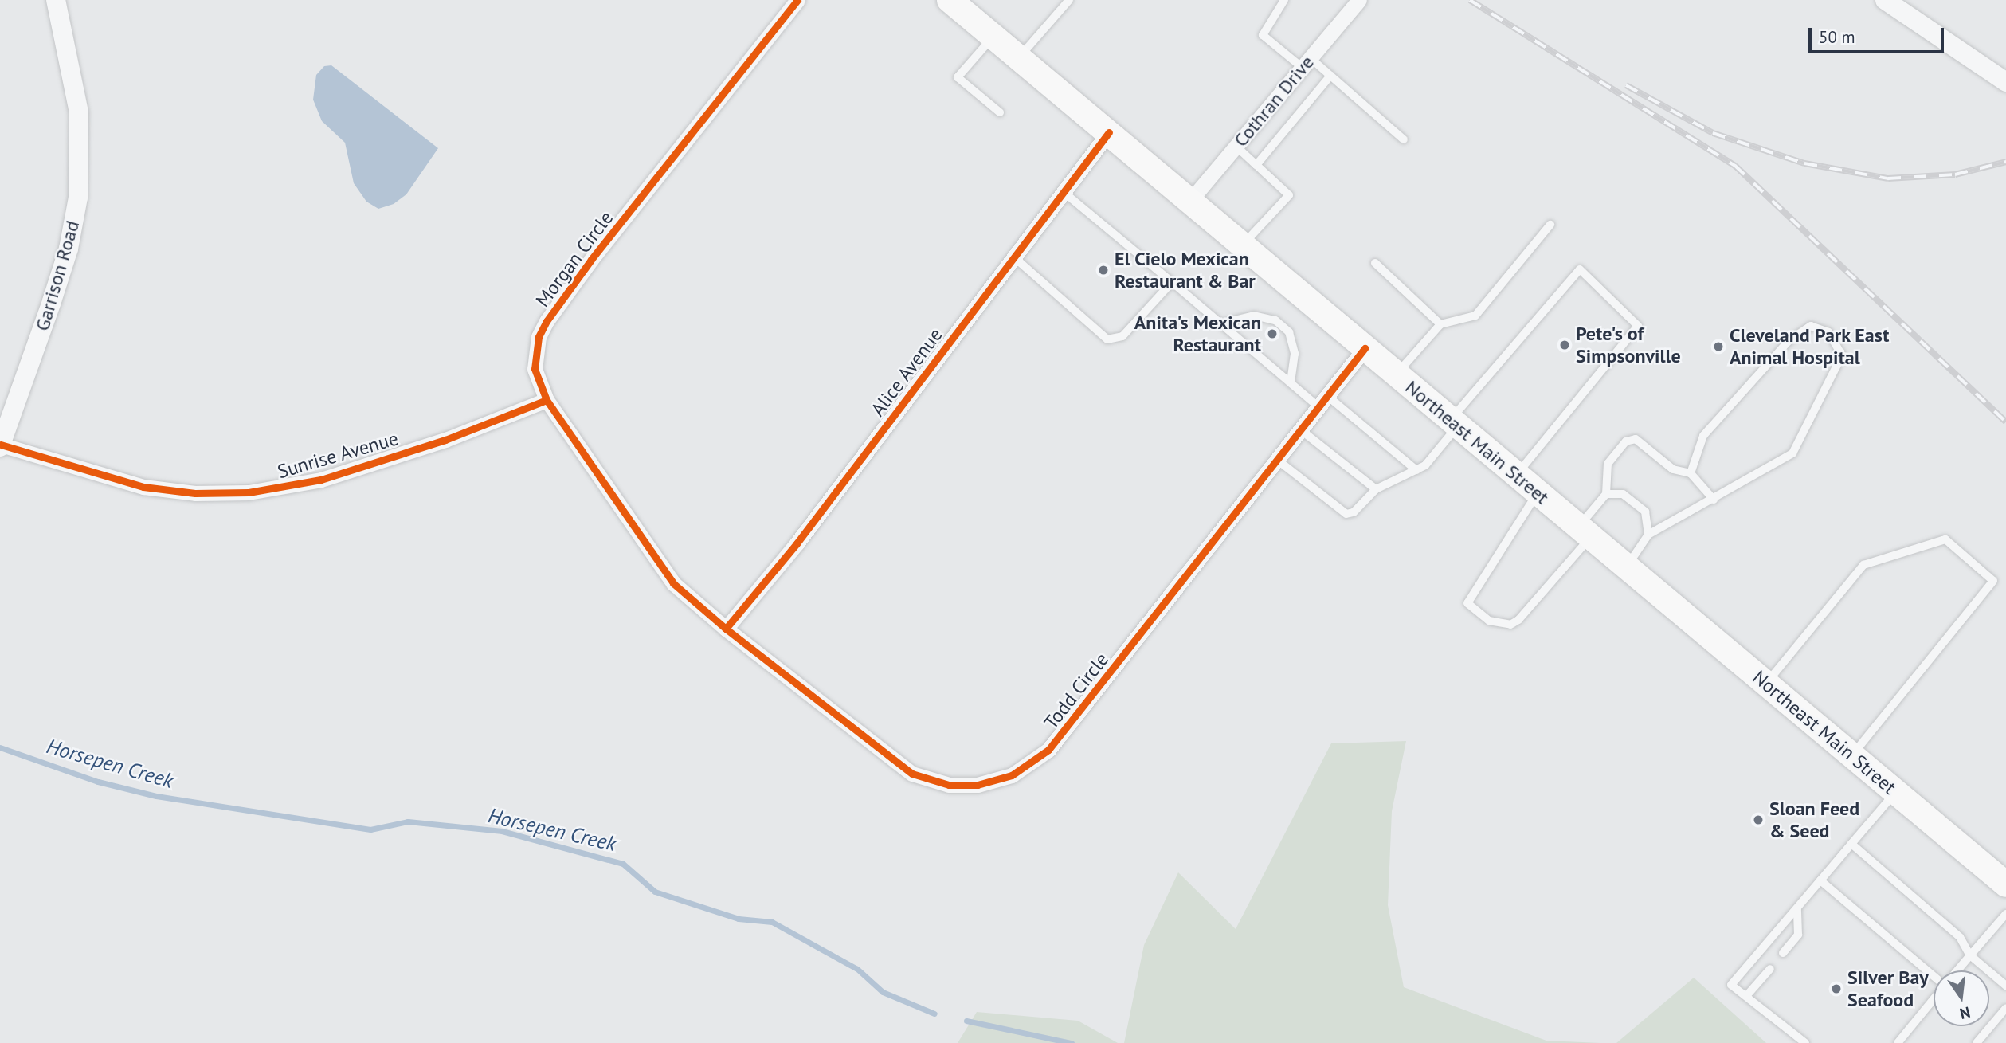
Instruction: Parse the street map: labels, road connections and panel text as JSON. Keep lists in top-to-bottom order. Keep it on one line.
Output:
{"streets":{"main road":["Northeast Main Street"],"street":["Cothran Drive","Morgan Circle","Garrison Road","Alice Avenue","Sunrise Avenue","Todd Circle"]},"crossings":[["Cothran Drive","Northeast Main Street"],["Morgan Circle","Alice Avenue"],["Morgan Circle","Sunrise Avenue"],["Morgan Circle","Todd Circle"],["Garrison Road","Sunrise Avenue"],["Alice Avenue","Northeast Main Street"],["Alice Avenue","Todd Circle"],["Northeast Main Street","Todd Circle"]],"water":["Horsepen Creek"],"places":["El Cielo Mexican Restaurant & Bar","Anita's Mexican Restaurant","Pete's of Simpsonville","Cleveland Park East Animal Hospital","Sloan Feed & Seed","Silver Bay Seafood"],"scale_bar":"50 m","north":"bottom"}
